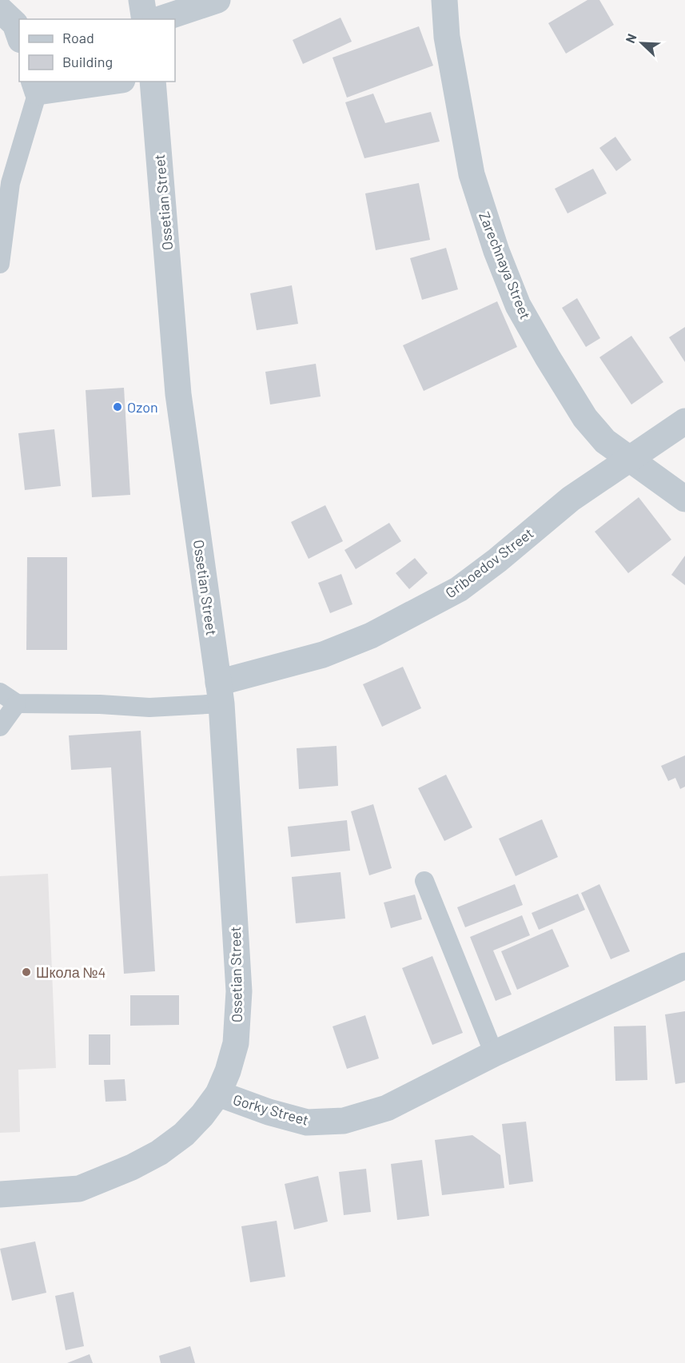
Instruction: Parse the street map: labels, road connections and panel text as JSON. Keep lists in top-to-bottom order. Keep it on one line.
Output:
{"streets":{"street":["Ossetian Street","Zarechnaya Street","Griboedov Street","Gorky Street"]},"crossings":[["Ossetian Street","Griboedov Street"],["Ossetian Street","Gorky Street"],["Zarechnaya Street","Griboedov Street"]],"places":["Ozon","Школа №4"],"legend":["Road","Building"],"north":"top left"}
